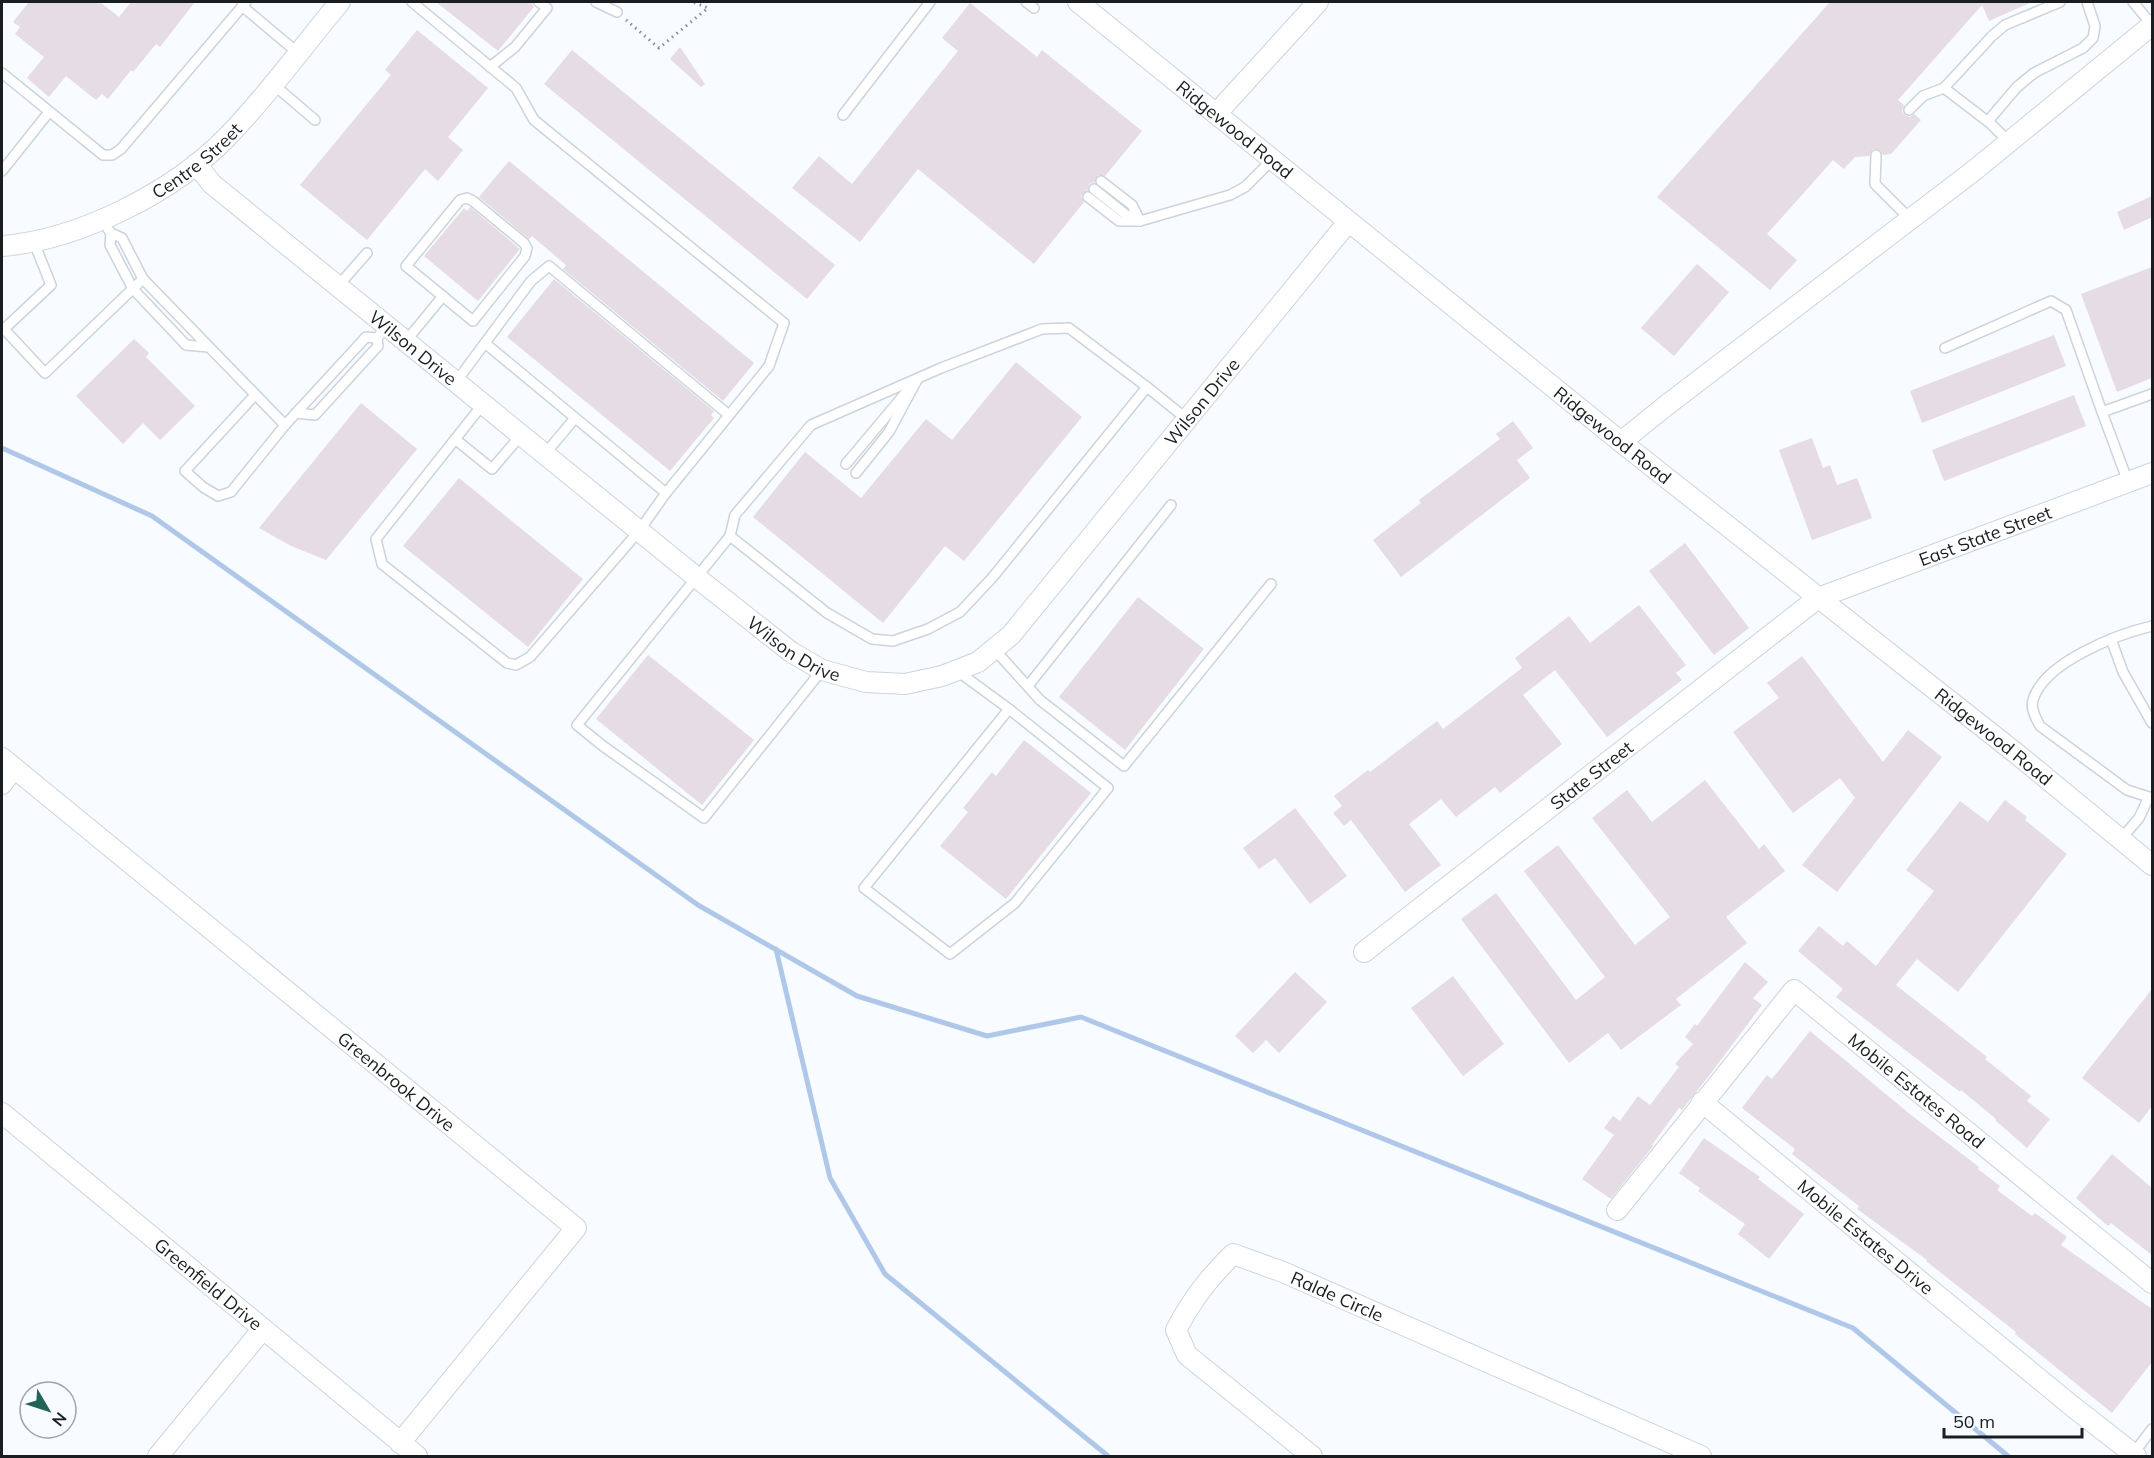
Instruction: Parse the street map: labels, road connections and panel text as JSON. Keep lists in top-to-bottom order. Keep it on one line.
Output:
{"streets":{"street":["Ridgewood Road","Centre Street","Wilson Drive","East State Street","State Street","Greenbrook Drive","Mobile Estates Road","Mobile Estates Drive","Greenfield Drive","Ralde Circle"]},"crossings":[["Ridgewood Road","Wilson Drive"],["Ridgewood Road","East State Street"],["Ridgewood Road","State Street"],["Centre Street","Wilson Drive"],["East State Street","State Street"],["Greenbrook Drive","Greenfield Drive"],["Mobile Estates Road","Mobile Estates Drive"]],"scale_bar":"50 m","north":"bottom right"}
